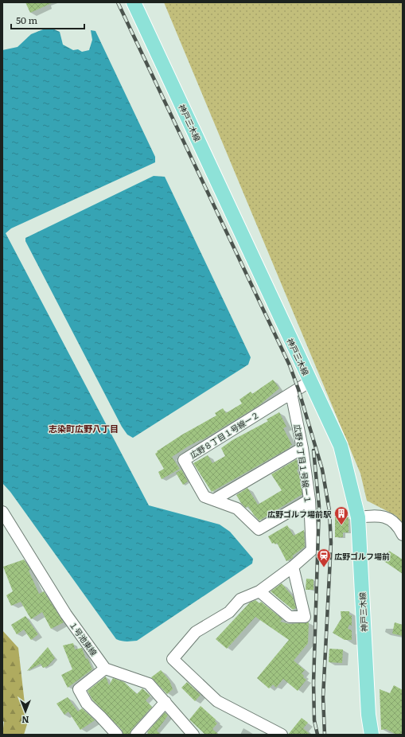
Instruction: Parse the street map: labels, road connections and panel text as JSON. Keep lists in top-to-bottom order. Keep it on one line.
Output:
{"streets":{"main road":["神戸三木線"],"street":["広野８丁目１号線ー２","広野８丁目１号線ー１","１号池東線"]},"crossings":[["広野８丁目１号線ー２","広野８丁目１号線ー１"]],"districts":["志染町広野八丁目"],"places":{"building":["広野ゴルフ場前駅"],"station":["広野ゴルフ場前"]},"scale_bar":"50 m","north":"bottom"}
